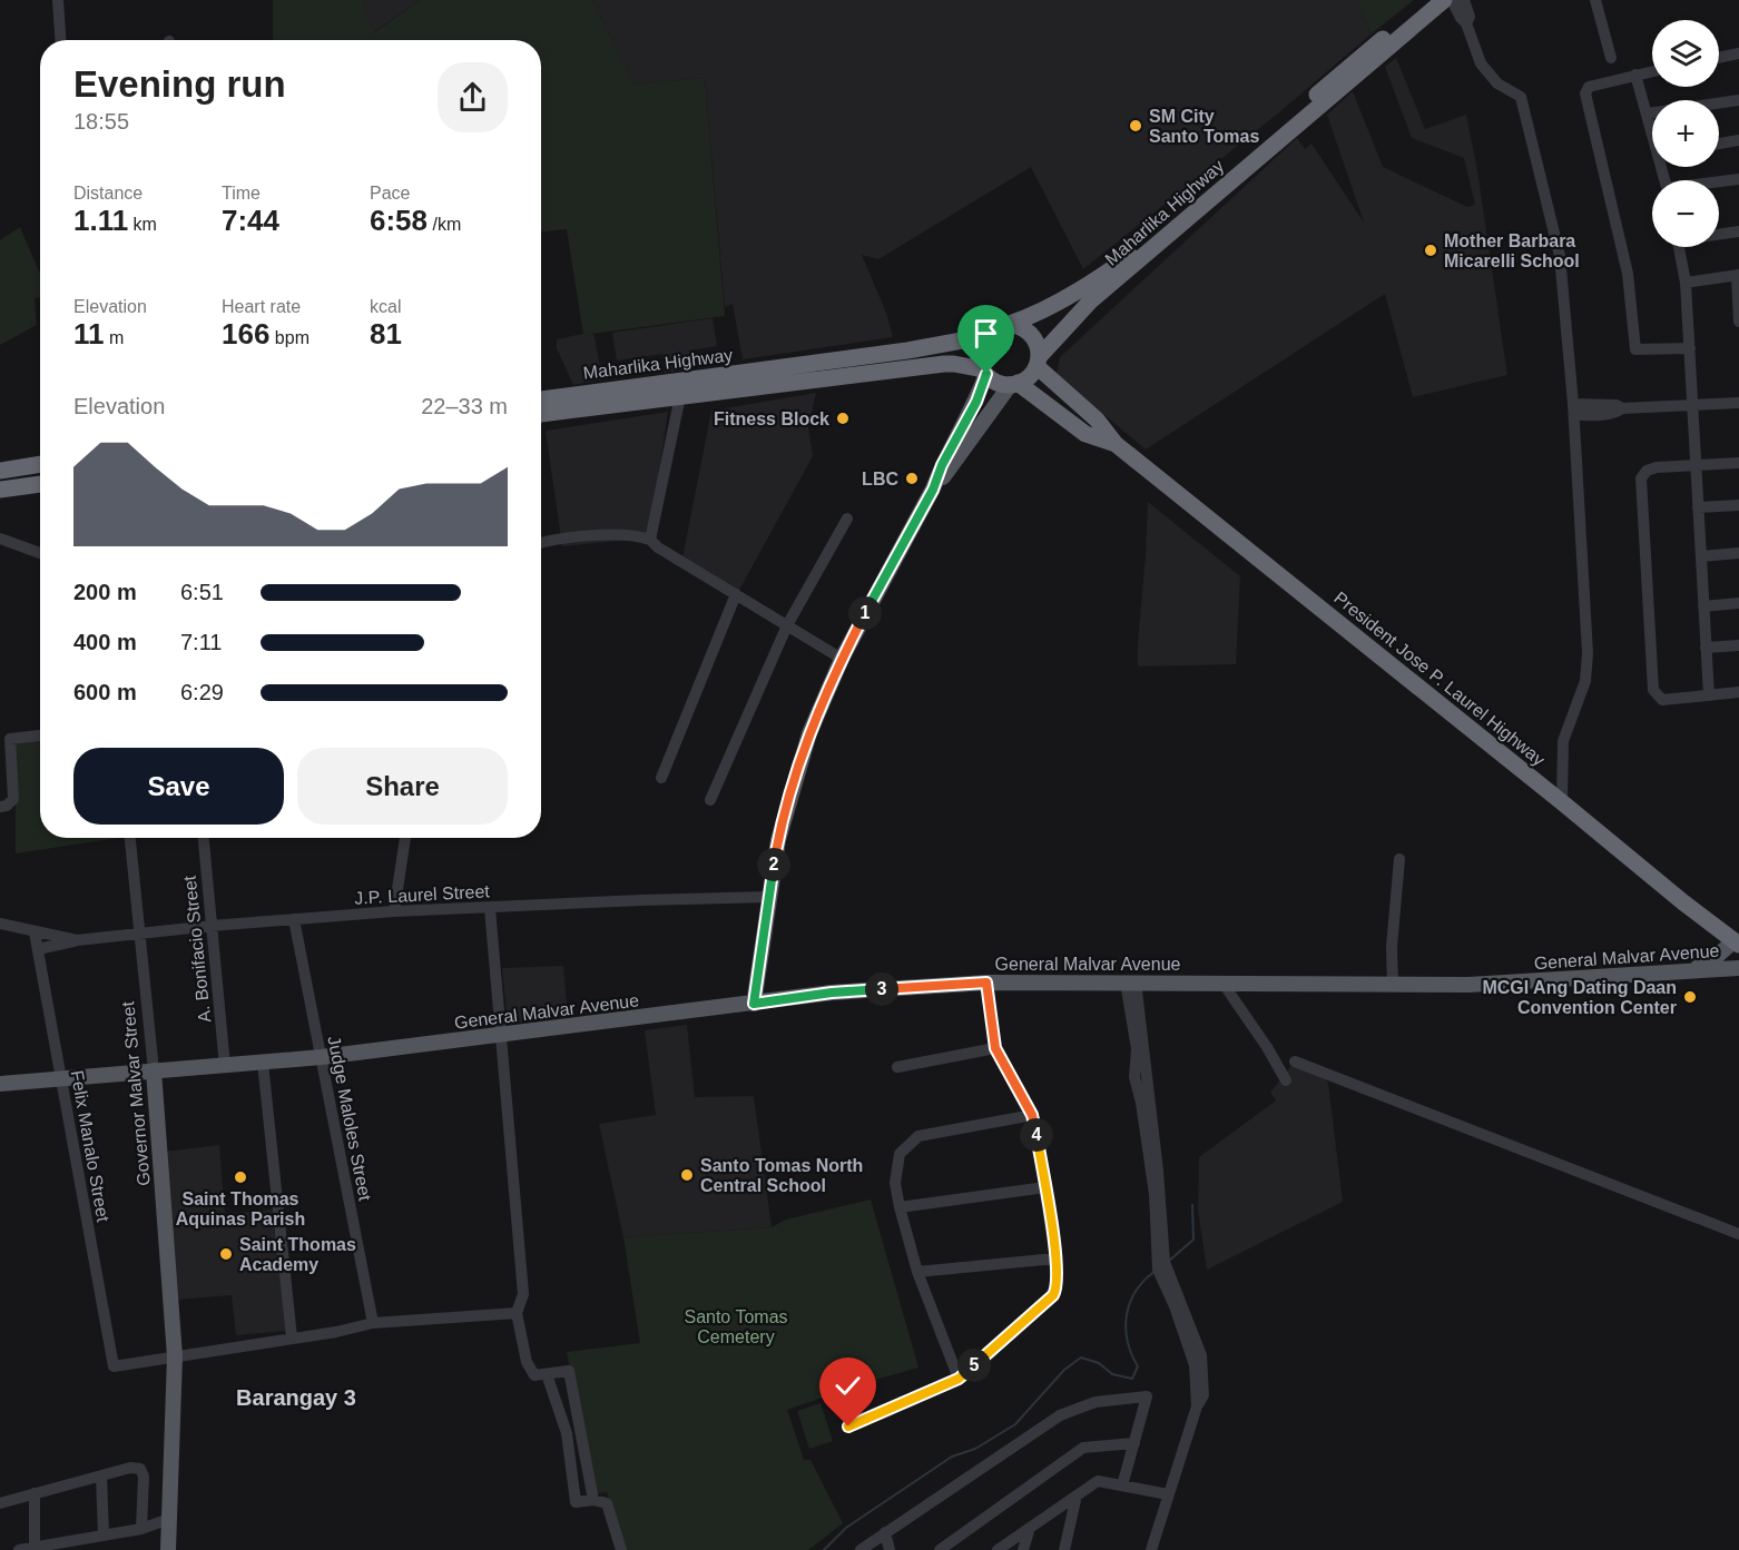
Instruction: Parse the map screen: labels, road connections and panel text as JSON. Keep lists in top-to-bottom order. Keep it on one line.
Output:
{"streets":{"highway":["Maharlika Highway","President Jose P. Laurel Highway"],"main road":["General Malvar Avenue","Governor Malvar Street"],"street":["J.P. Laurel Street","A. Bonifacio Street","Judge Maloles Street","Felix Manalo Street"]},"crossings":[["Maharlika Highway","President Jose P. Laurel Highway"],["J.P. Laurel Street","A. Bonifacio Street"],["J.P. Laurel Street","Governor Malvar Street"],["J.P. Laurel Street","Judge Maloles Street"],["J.P. Laurel Street","Felix Manalo Street"],["A. Bonifacio Street","General Malvar Avenue"],["General Malvar Avenue","Governor Malvar Street"],["General Malvar Avenue","Judge Maloles Street"],["General Malvar Avenue","Felix Manalo Street"],["Governor Malvar Street","Felix Manalo Street"]],"districts":["Barangay 3"],"parks":["Santo Tomas Cemetery"],"places":["SM City Santo Tomas","Mother Barbara Micarelli School","Fitness Block","LBC","MCGI Ang Dating Daan Convention Center","Santo Tomas North Central School","Saint Thomas Aquinas Parish","Saint Thomas Academy"],"page":{"map_buttons":["+","−"],"heading":["Evening run","18:55"],"stats":[["Distance","1.11 km"],["Time","7:44"],["Pace","6:58 /km"],["Elevation","11 m"],["Heart rate","166 bpm"],["kcal","81"]],"chart":["Elevation","22–33 m"],"list":[{"name":"200 m","note":"6:51"},{"name":"400 m","note":"7:11"},{"name":"600 m","note":"6:29"}],"pins":["1","2","3","4","5"],"buttons":["Save","Share"]}}
